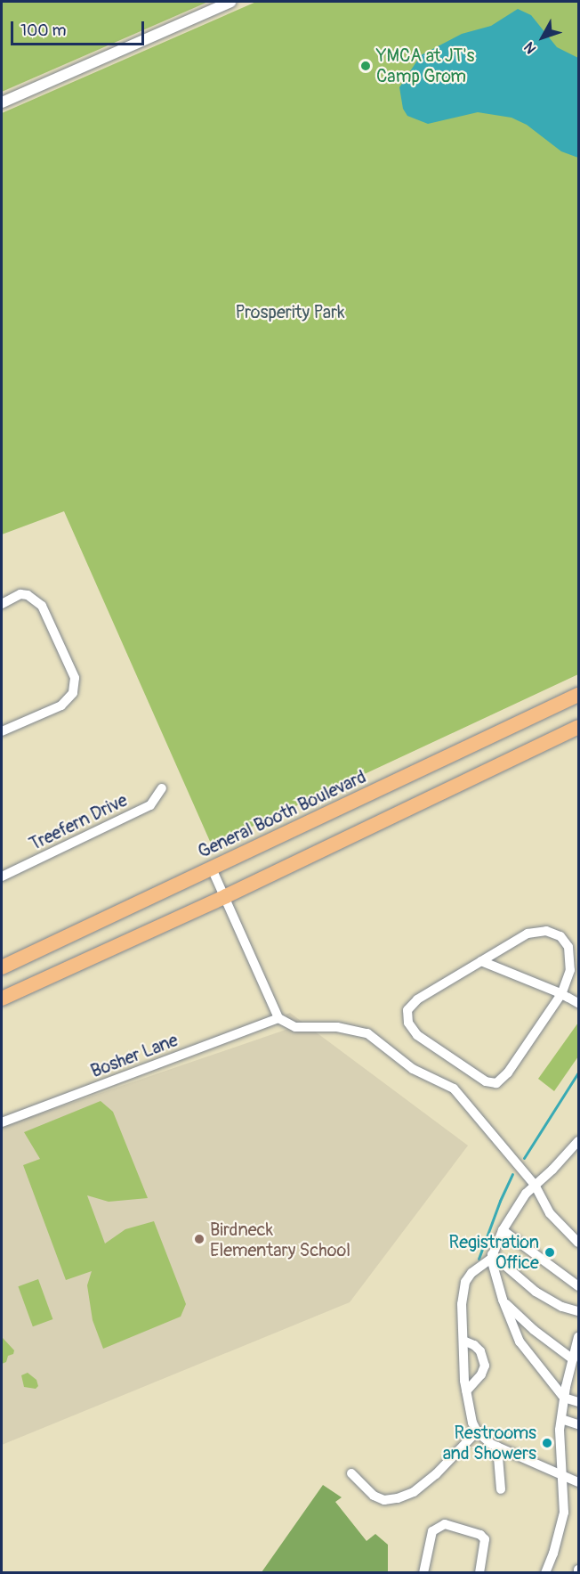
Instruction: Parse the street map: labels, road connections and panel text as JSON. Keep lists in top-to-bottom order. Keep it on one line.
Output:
{"streets":{"highway":["General Booth Boulevard"],"street":["Treefern Drive","Bosher Lane"]},"parks":["Prosperity Park"],"places":["YMCA at JT's Camp Grom","Birdneck Elementary School","Registration Office","Restrooms and Showers"],"scale_bar":"100 m","north":"bottom left"}
